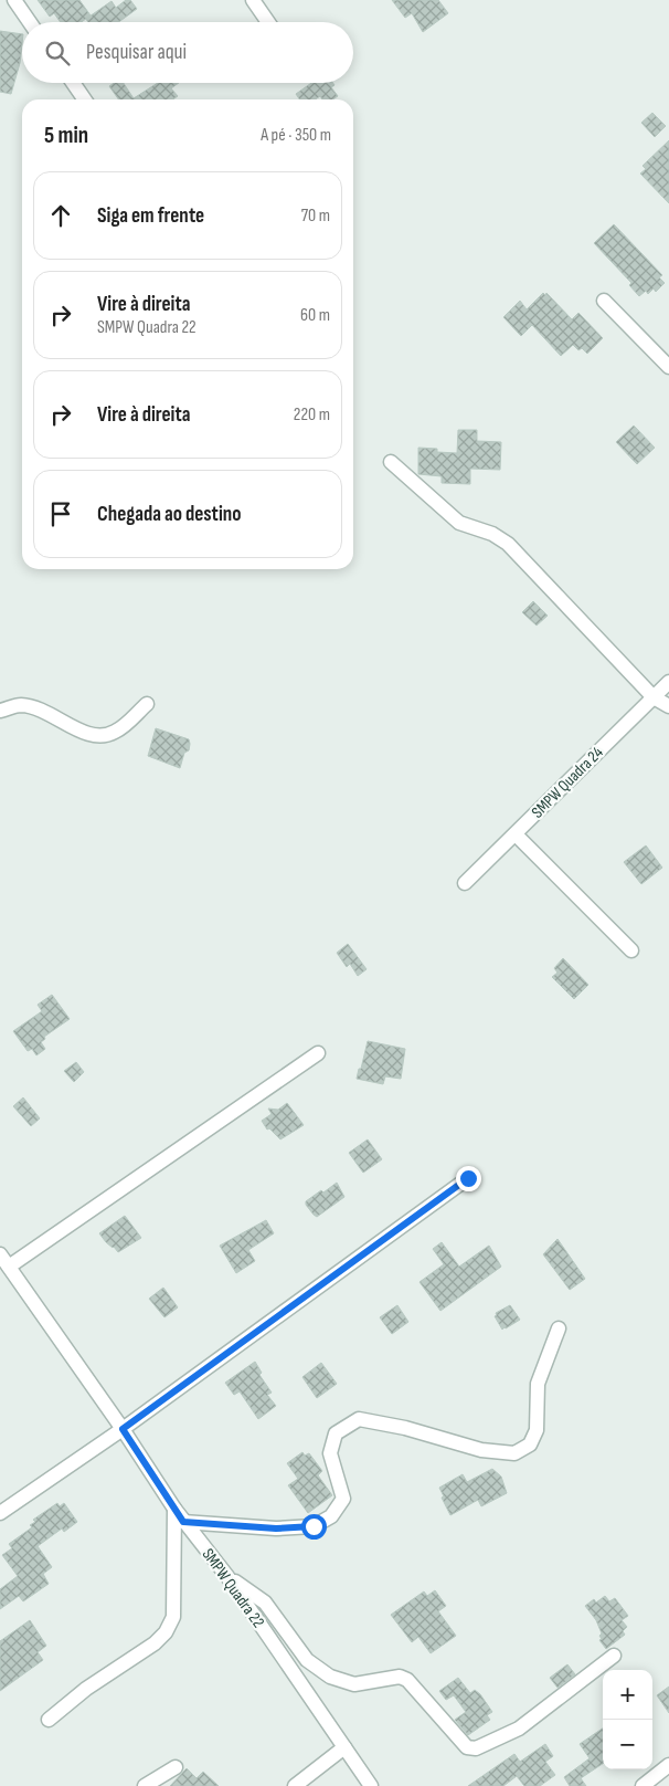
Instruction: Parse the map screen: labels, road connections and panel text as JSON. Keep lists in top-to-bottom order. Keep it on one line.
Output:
{"streets":{"street":["SMPW Quadra 24","SMPW Quadra 22"]},"page":{"search":"Pesquisar aqui","heading":["5 min","A pé · 350 m"],"list":[["Siga em frente","70 m"],["Vire à direita","SMPW Quadra 22","60 m"],["Vire à direita","220 m"],"Chegada ao destino"],"map_buttons":["+","−"]}}
